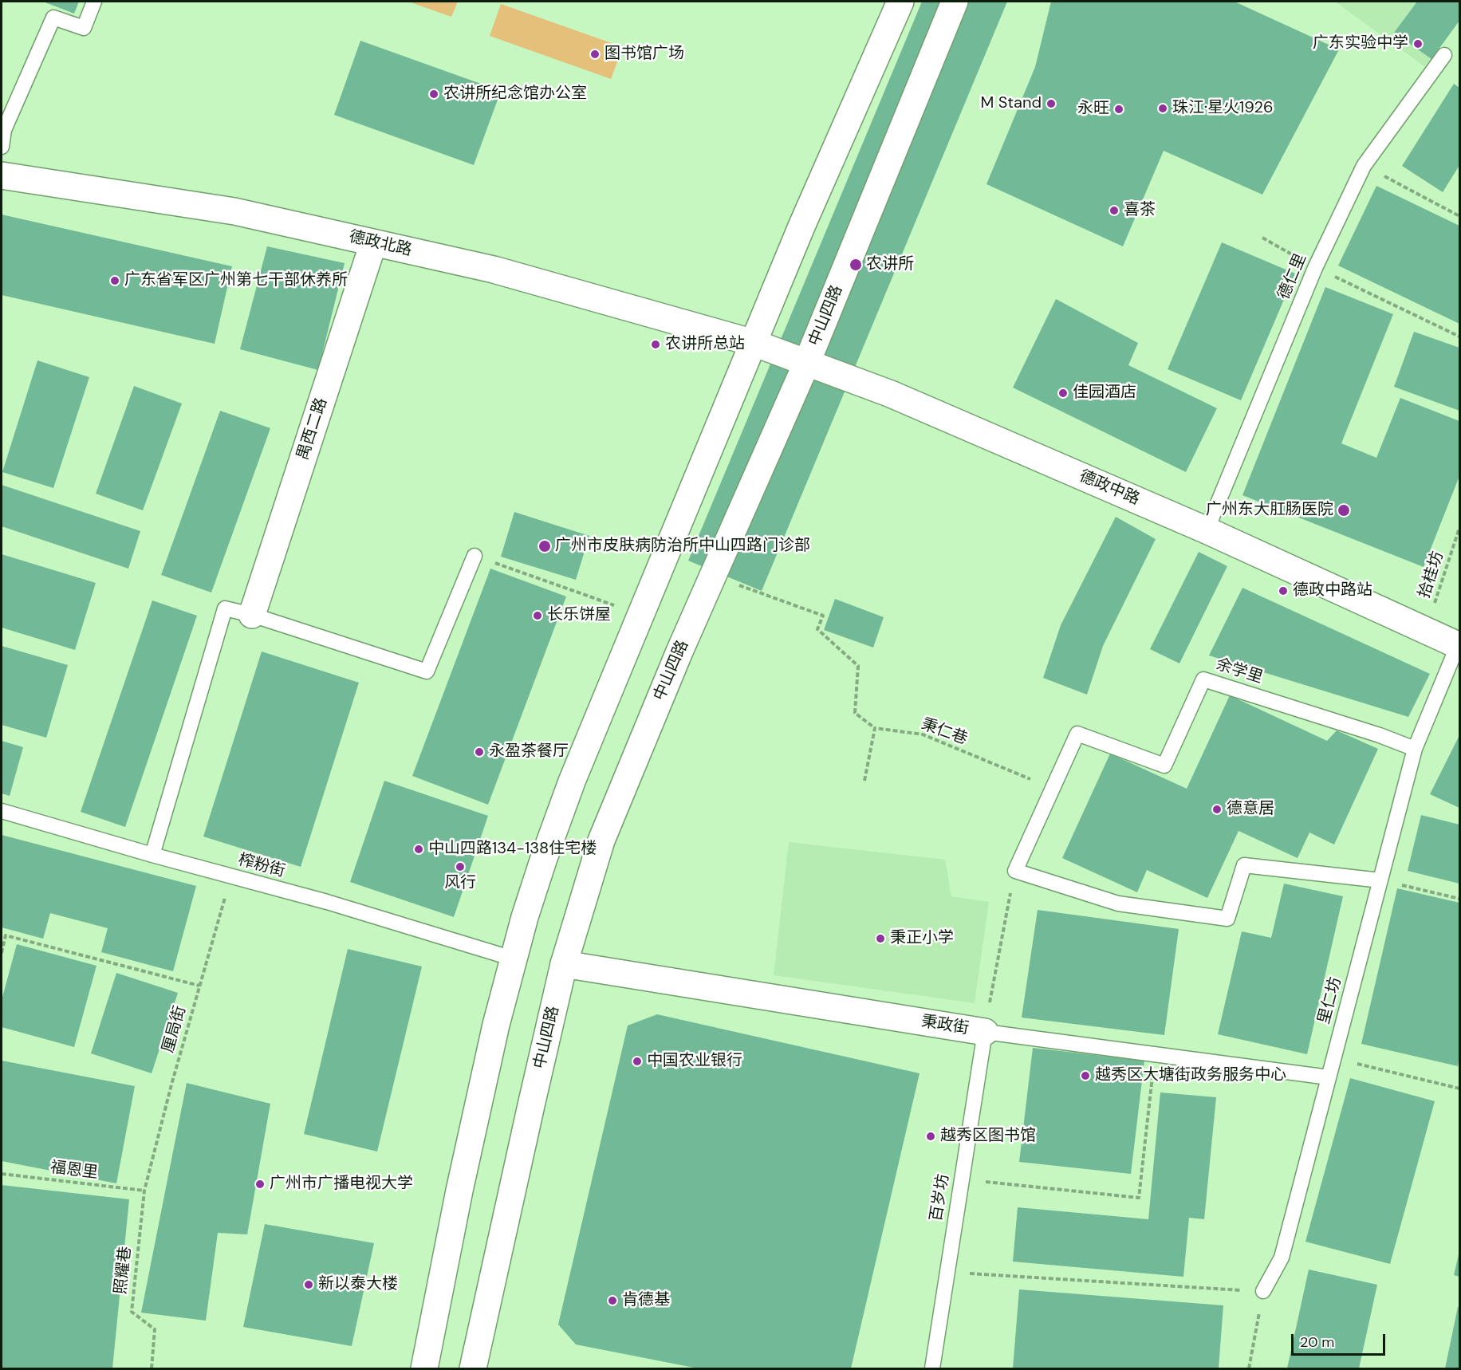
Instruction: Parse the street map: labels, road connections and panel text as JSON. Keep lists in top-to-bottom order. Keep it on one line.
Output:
{"streets":{"main road":["德政北路","中山四路","禺西二路","德政中路","秉政街"],"lane":["德仁里","余学里","榨粉街","里仁坊","百岁坊"],"path":["拾桂坊","秉仁巷","厘局街","福恩里","照耀巷"]},"crossings":[["德政北路","禺西二路"],["德政北路","德政中路"],["德仁里","德政中路"],["中山四路","德政中路"],["中山四路","秉政街"],["德政中路","拾桂坊"],["德政中路","里仁坊"],["余学里","秉仁巷"],["余学里","里仁坊"],["榨粉街","厘局街"],["里仁坊","秉政街"],["秉政街","百岁坊"],["厘局街","福恩里"],["厘局街","照耀巷"],["福恩里","照耀巷"]],"places":["广东实验中学","图书馆广场","农讲所纪念馆办公室","M Stand","珠江·星火1926","永旺","喜茶","农讲所","广东省军区广州第七干部休养所","农讲所总站","佳园酒店","广州东大肛肠医院","广州市皮肤病防治所中山四路门诊部","德政中路站","长乐饼屋","永盈茶餐厅","德意居","中山四路134-138住宅楼","风行","秉正小学","中国农业银行","越秀区大塘街政务服务中心","越秀区图书馆","广州市广播电视大学","新以泰大楼","肯德基"],"scale_bar":"20 m"}
